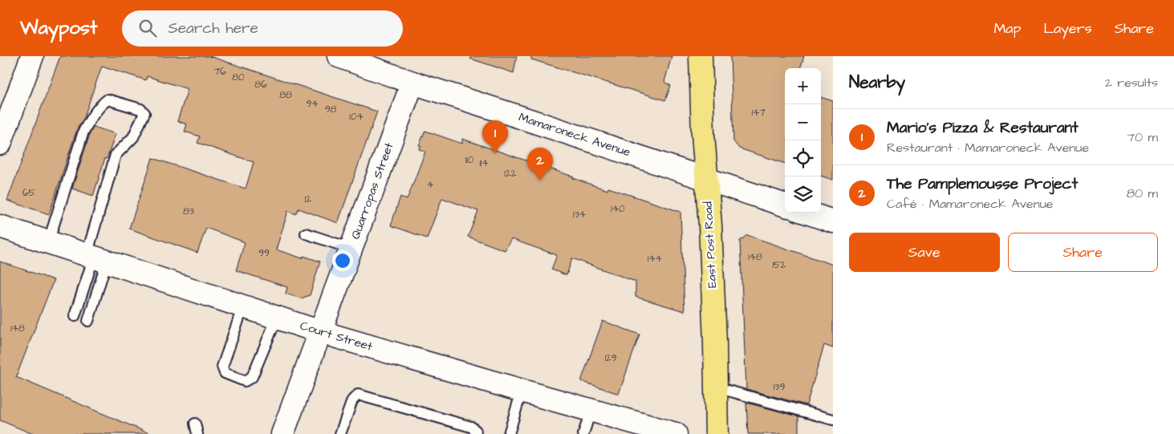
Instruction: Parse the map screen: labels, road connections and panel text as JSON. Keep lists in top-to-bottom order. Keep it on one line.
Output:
{"streets":{"main road":["East Post Road"],"street":["Mamaroneck Avenue","Quarropas Street","Court Street"]},"crossings":[["Mamaroneck Avenue","Quarropas Street"],["Mamaroneck Avenue","East Post Road"],["Quarropas Street","Court Street"]],"house_numbers":["76","80","86","88","94","98","147","104","110","114","122","4","65","12","140","83","134","99","148","144","152","148","129","139"],"page":{"header":"Waypost","search":"Search here","nav":["Map","Layers","Share"],"heading":["Nearby","2 results"],"map_buttons":["+","−"],"list":[{"mark":"1","name":"Mario's Pizza & Restaurant","note":"Restaurant · Mamaroneck Avenue","value":"70 m"},{"mark":"2","name":"The Pamplemousse Project","note":"Café · Mamaroneck Avenue","value":"80 m"}],"pins":["1","2"],"buttons":["Save","Share"]}}
